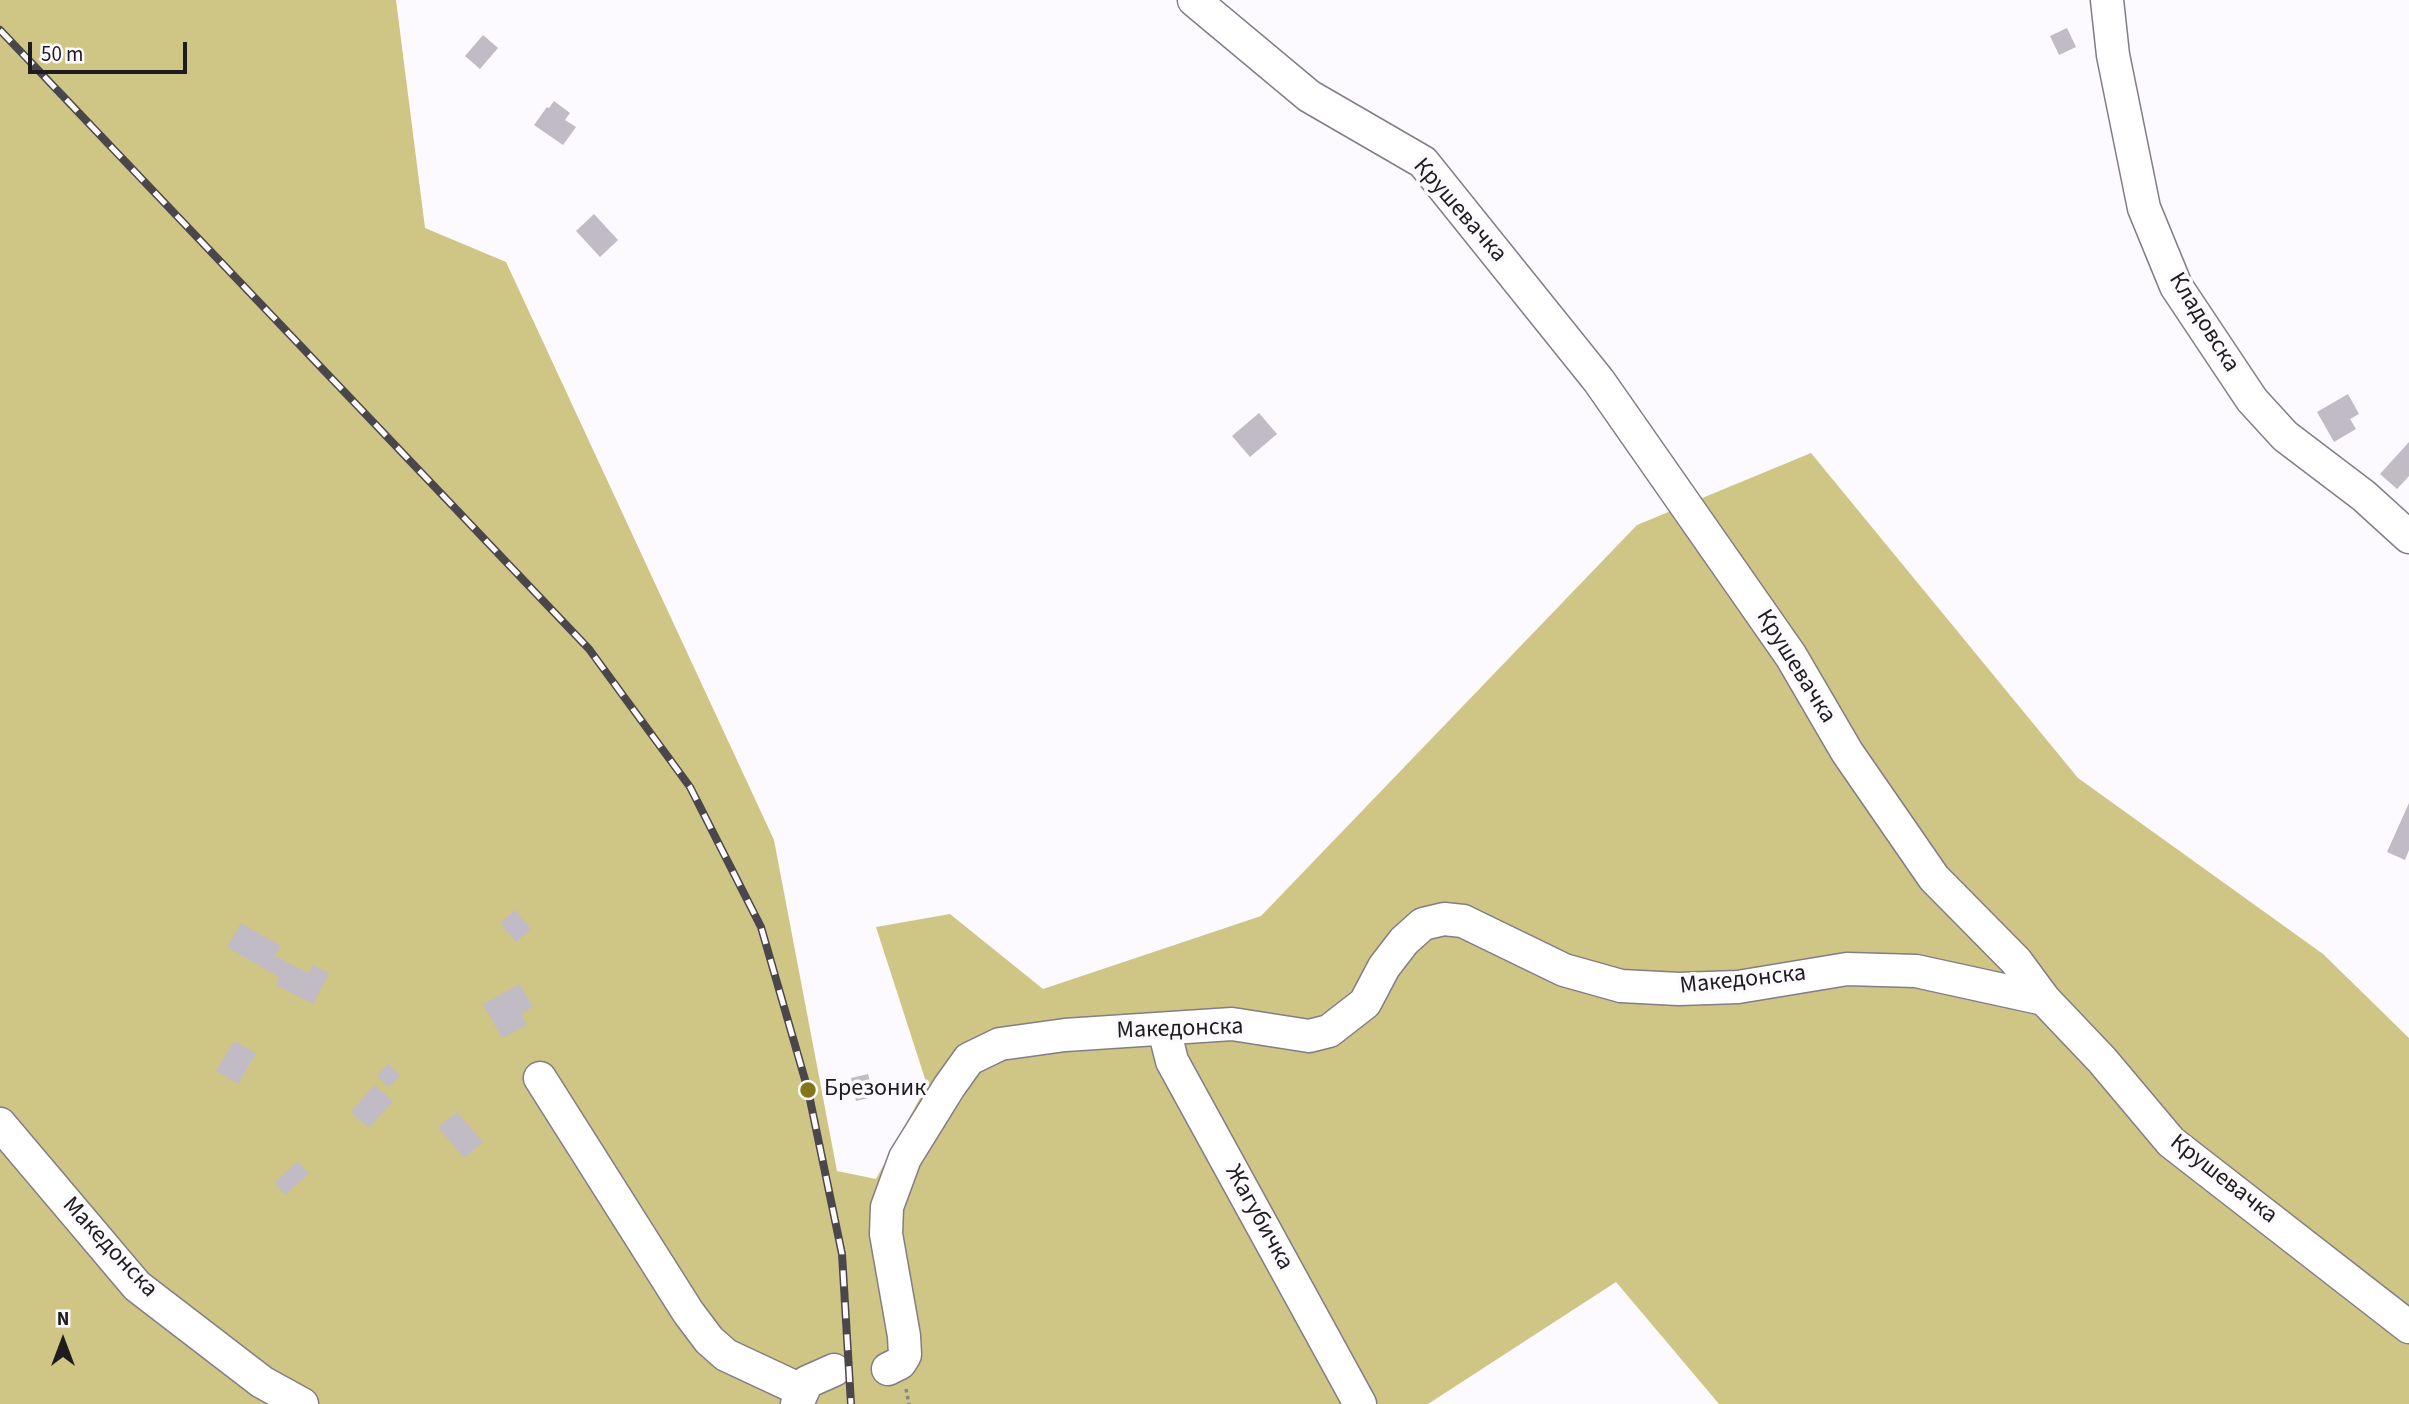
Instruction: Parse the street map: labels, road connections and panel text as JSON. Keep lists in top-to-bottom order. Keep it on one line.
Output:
{"streets":{"street":["Крушевачка","Кладовска","Македонска","Жагубичка"]},"crossings":[["Крушевачка","Македонска"],["Македонска","Жагубичка"]],"places":["Брезоник"],"scale_bar":"50 m","north":"top"}
